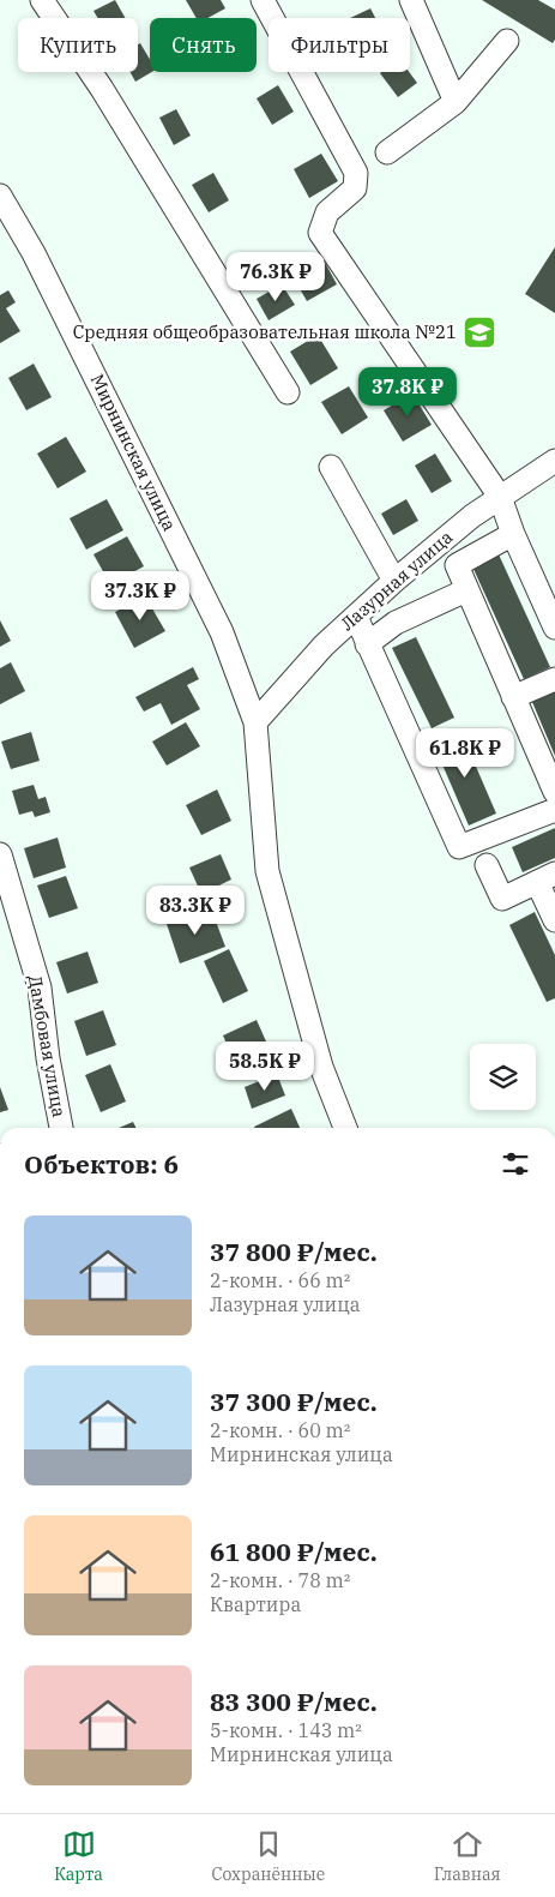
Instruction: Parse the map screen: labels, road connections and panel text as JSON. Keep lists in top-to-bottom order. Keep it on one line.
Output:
{"streets":{"street":["Мирнинская улица","Лазурная улица","Дамбовая улица"]},"crossings":[["Мирнинская улица","Лазурная улица"]],"places":{"school or university":["Средняя общеобразовательная школа №21"]},"page":{"chip":["Купить","Снять","Фильтры"],"price":["76.3K ₽","37.8K ₽","37.3K ₽","61.8K ₽","83.3K ₽","58.5K ₽"],"heading":"Объектов: 6","list":[{"name":"37 800 ₽/мес.","note":"2-комн. · 66 m² · Лазурная улица"},{"name":"37 300 ₽/мес.","note":"2-комн. · 60 m² · Мирнинская улица"},{"name":"61 800 ₽/мес.","note":"2-комн. · 78 m² · Квартира"},{"name":"83 300 ₽/мес.","note":"5-комн. · 143 m² · Мирнинская улица"}],"tabs":["Карта","Сохранённые","Главная"]}}
